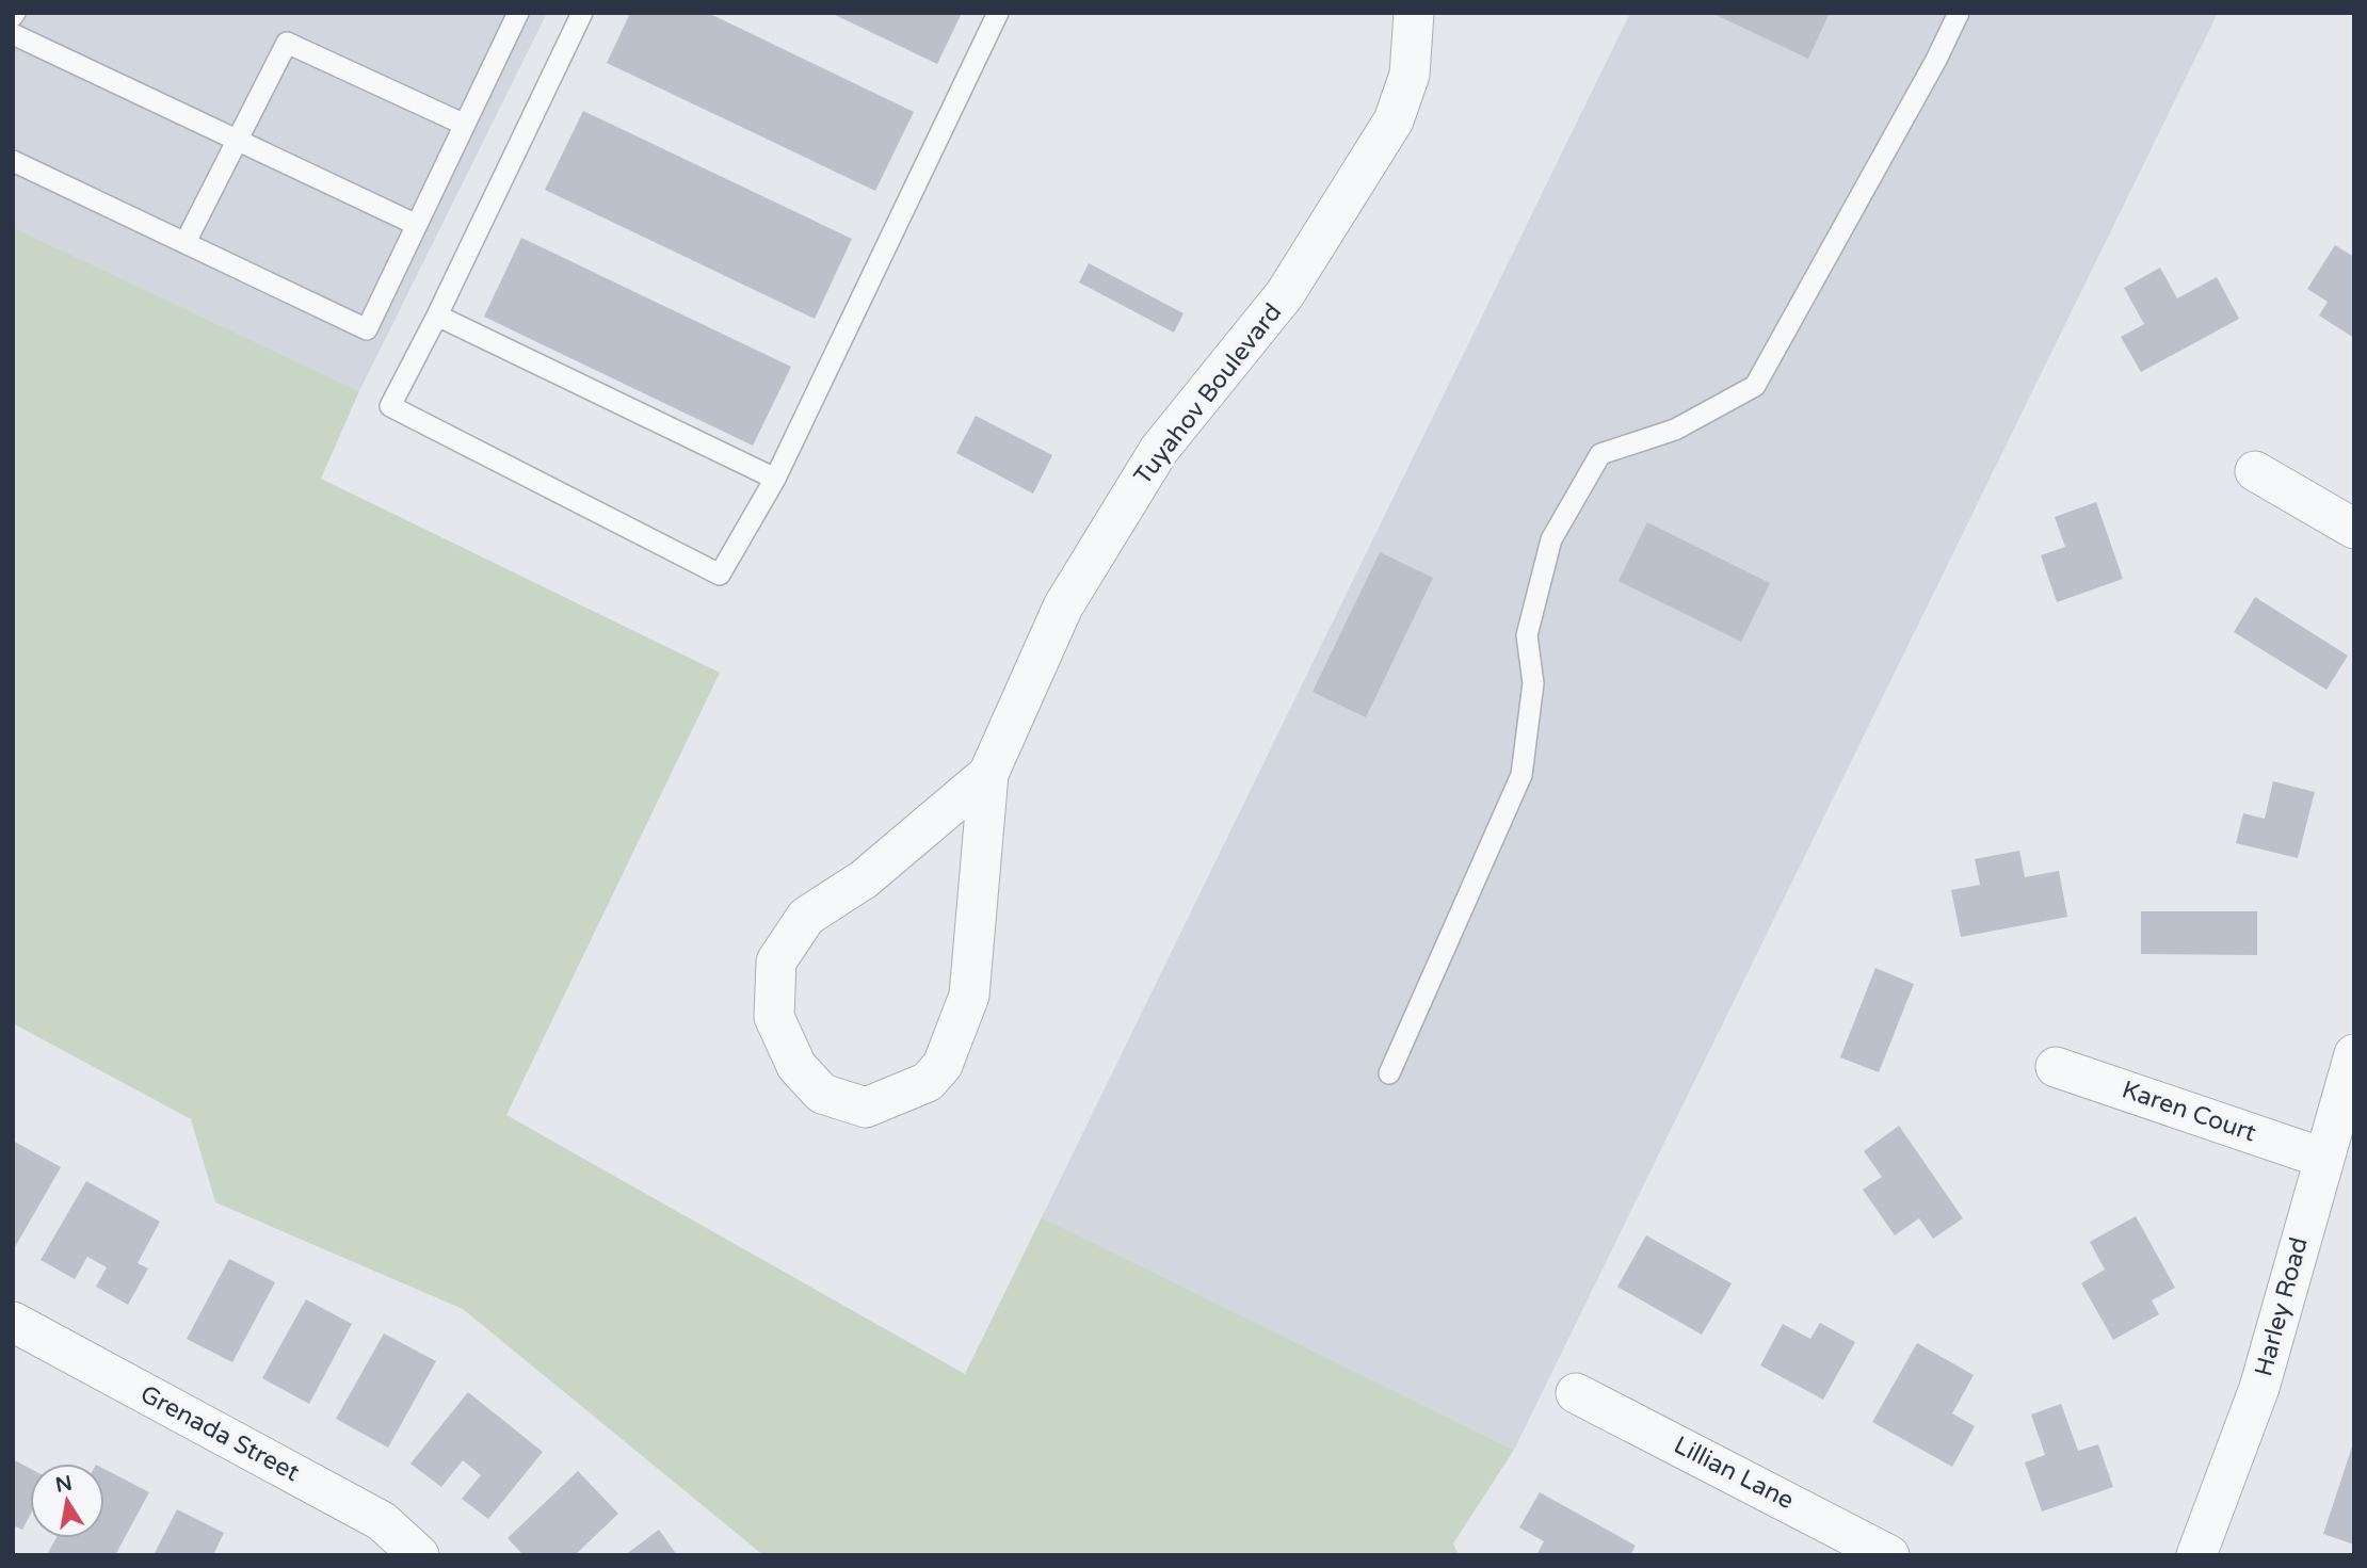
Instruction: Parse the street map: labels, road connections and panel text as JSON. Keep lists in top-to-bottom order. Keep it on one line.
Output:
{"streets":{"street":["Tuyahov Boulevard","Karen Court","Harley Road","Grenada Street","Lillian Lane"]},"crossings":[["Karen Court","Harley Road"]],"north":"top"}
